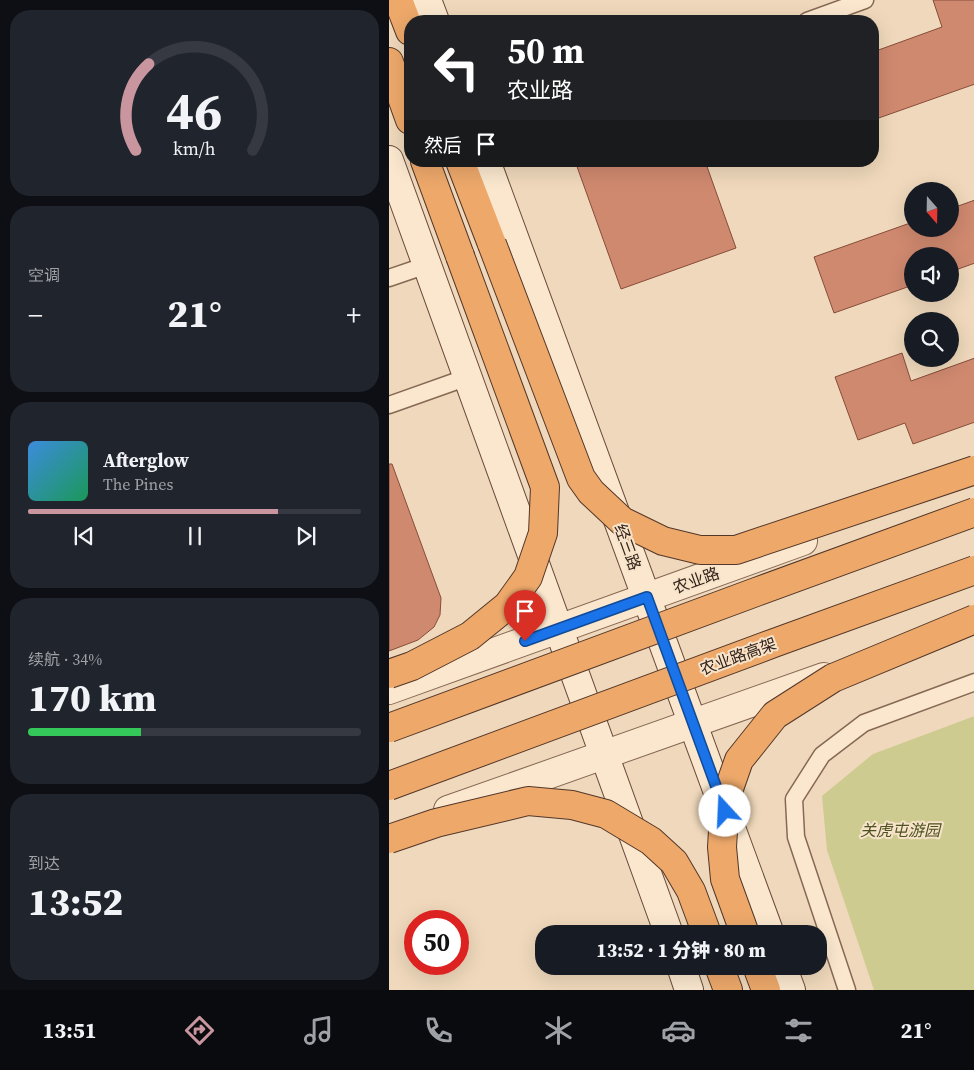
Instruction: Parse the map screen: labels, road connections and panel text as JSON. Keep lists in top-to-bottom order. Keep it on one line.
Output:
{"streets":{"highway":["农业路高架"],"main road":["经三路","农业路"]},"crossings":[["经三路","农业路"]],"parks":["关虎屯游园"],"north":"bottom","page":{"turn":["50 m","农业路"],"then":"然后","tile":["空调",["续航 · 34%","170 km"],["到达","13:52"]],"heat":["−","21°","+"],"song":["Afterglow","The Pines"],"limit":"50","trip":"13:52 · 1 分钟 · 80 m","tabs":["13:51","21°"],"gauge":["46","km/h"]}}
